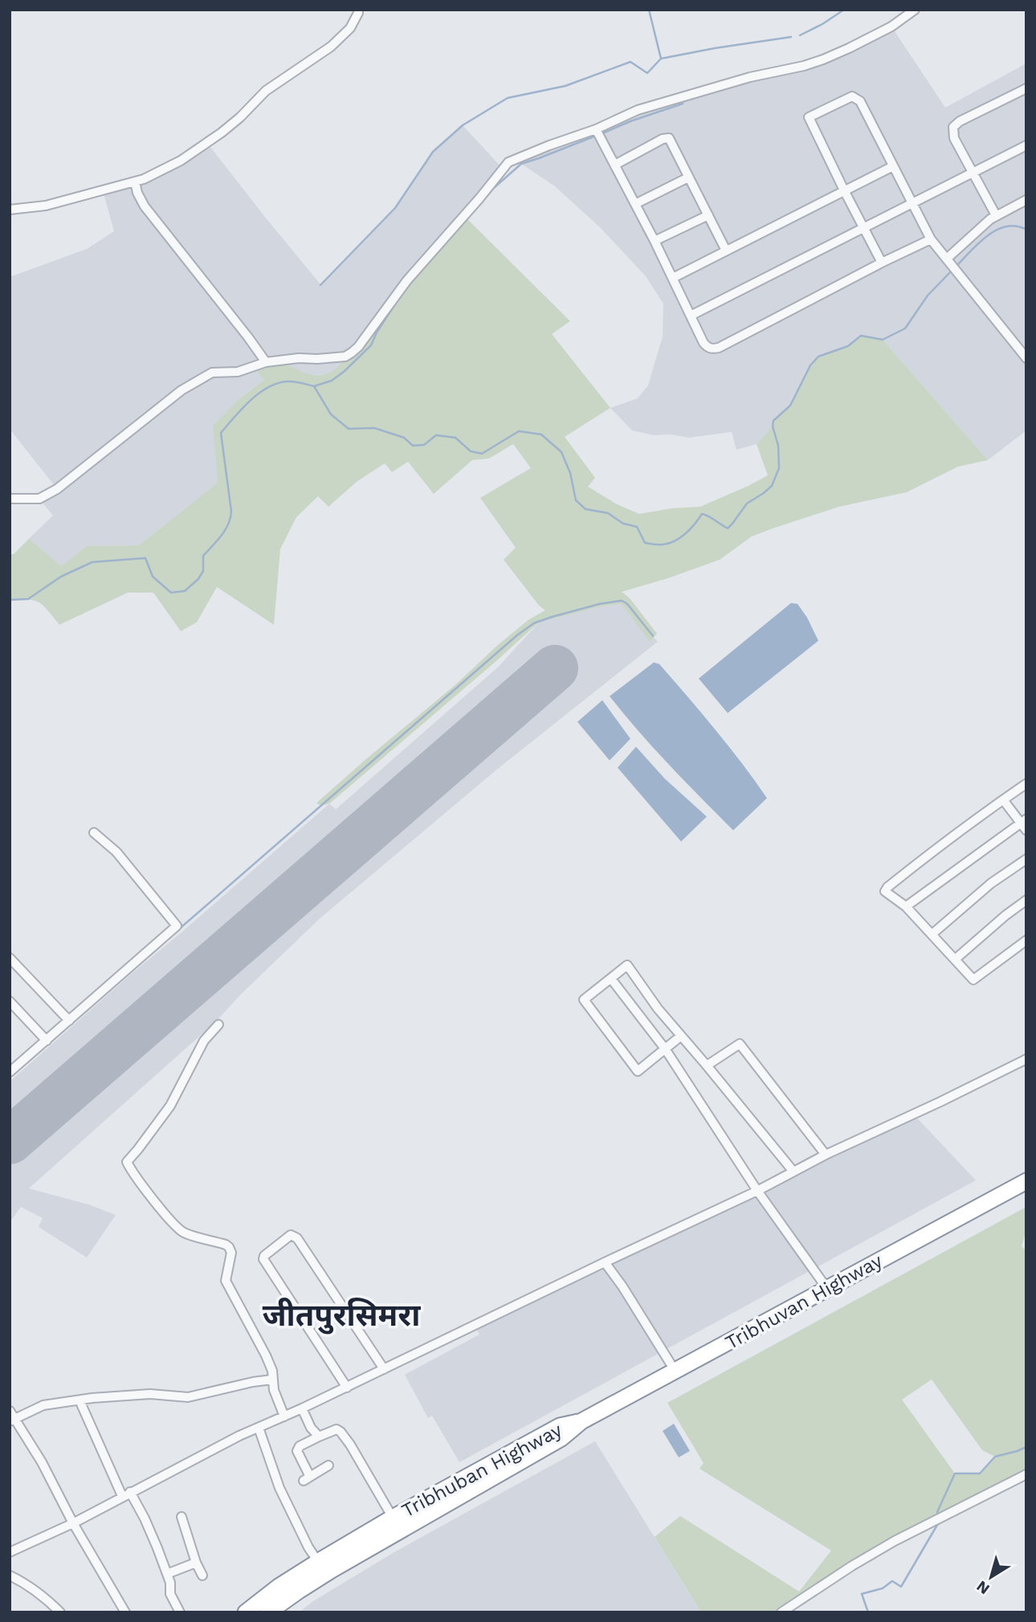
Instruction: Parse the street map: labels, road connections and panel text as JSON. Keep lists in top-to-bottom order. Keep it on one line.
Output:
{"streets":{"highway":["Tribhuvan Highway","Tribhuban Highway"]},"crossings":[["Tribhuvan Highway","Tribhuban Highway"]],"districts":["जीतपुरसिमरा"],"north":"bottom left"}
